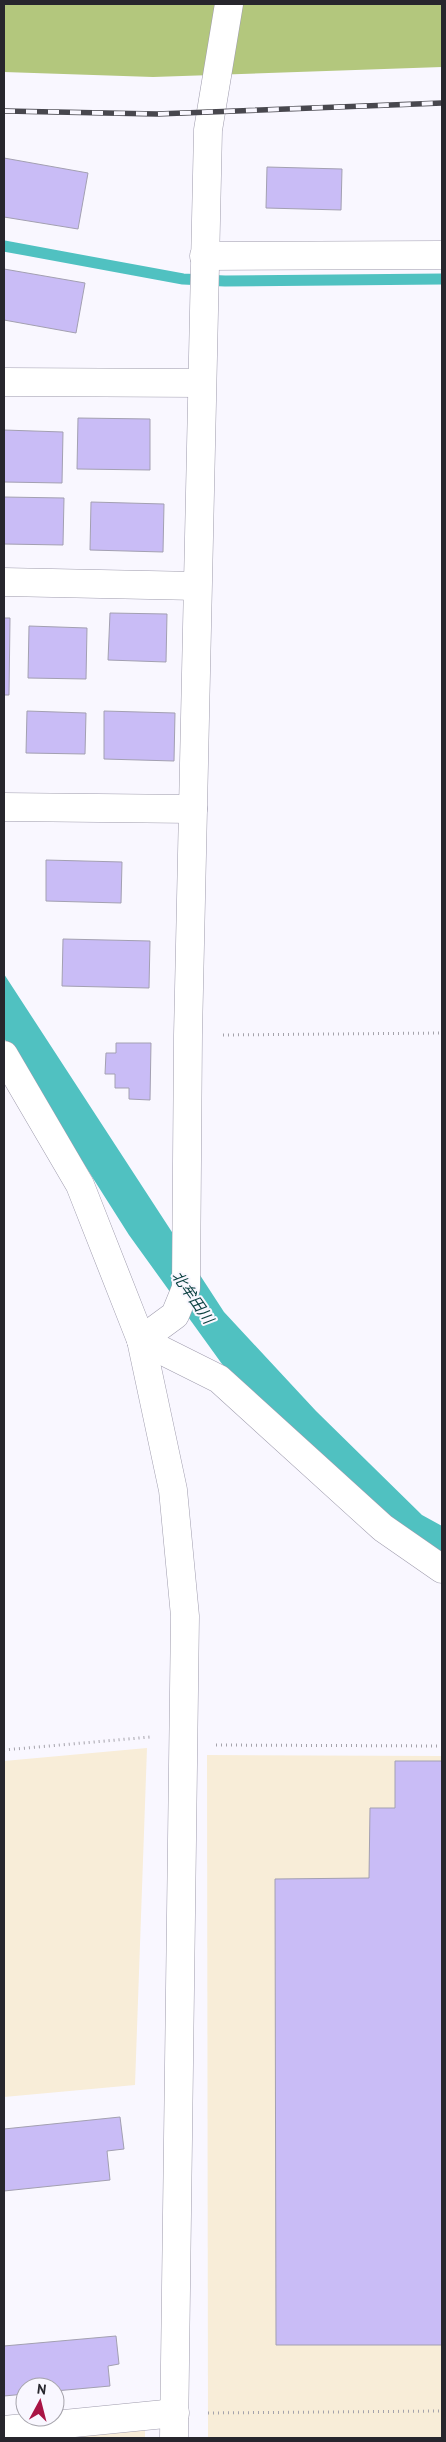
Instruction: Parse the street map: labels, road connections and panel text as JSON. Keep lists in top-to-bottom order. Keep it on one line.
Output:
{"water":["北牟田川"],"north":"top"}
